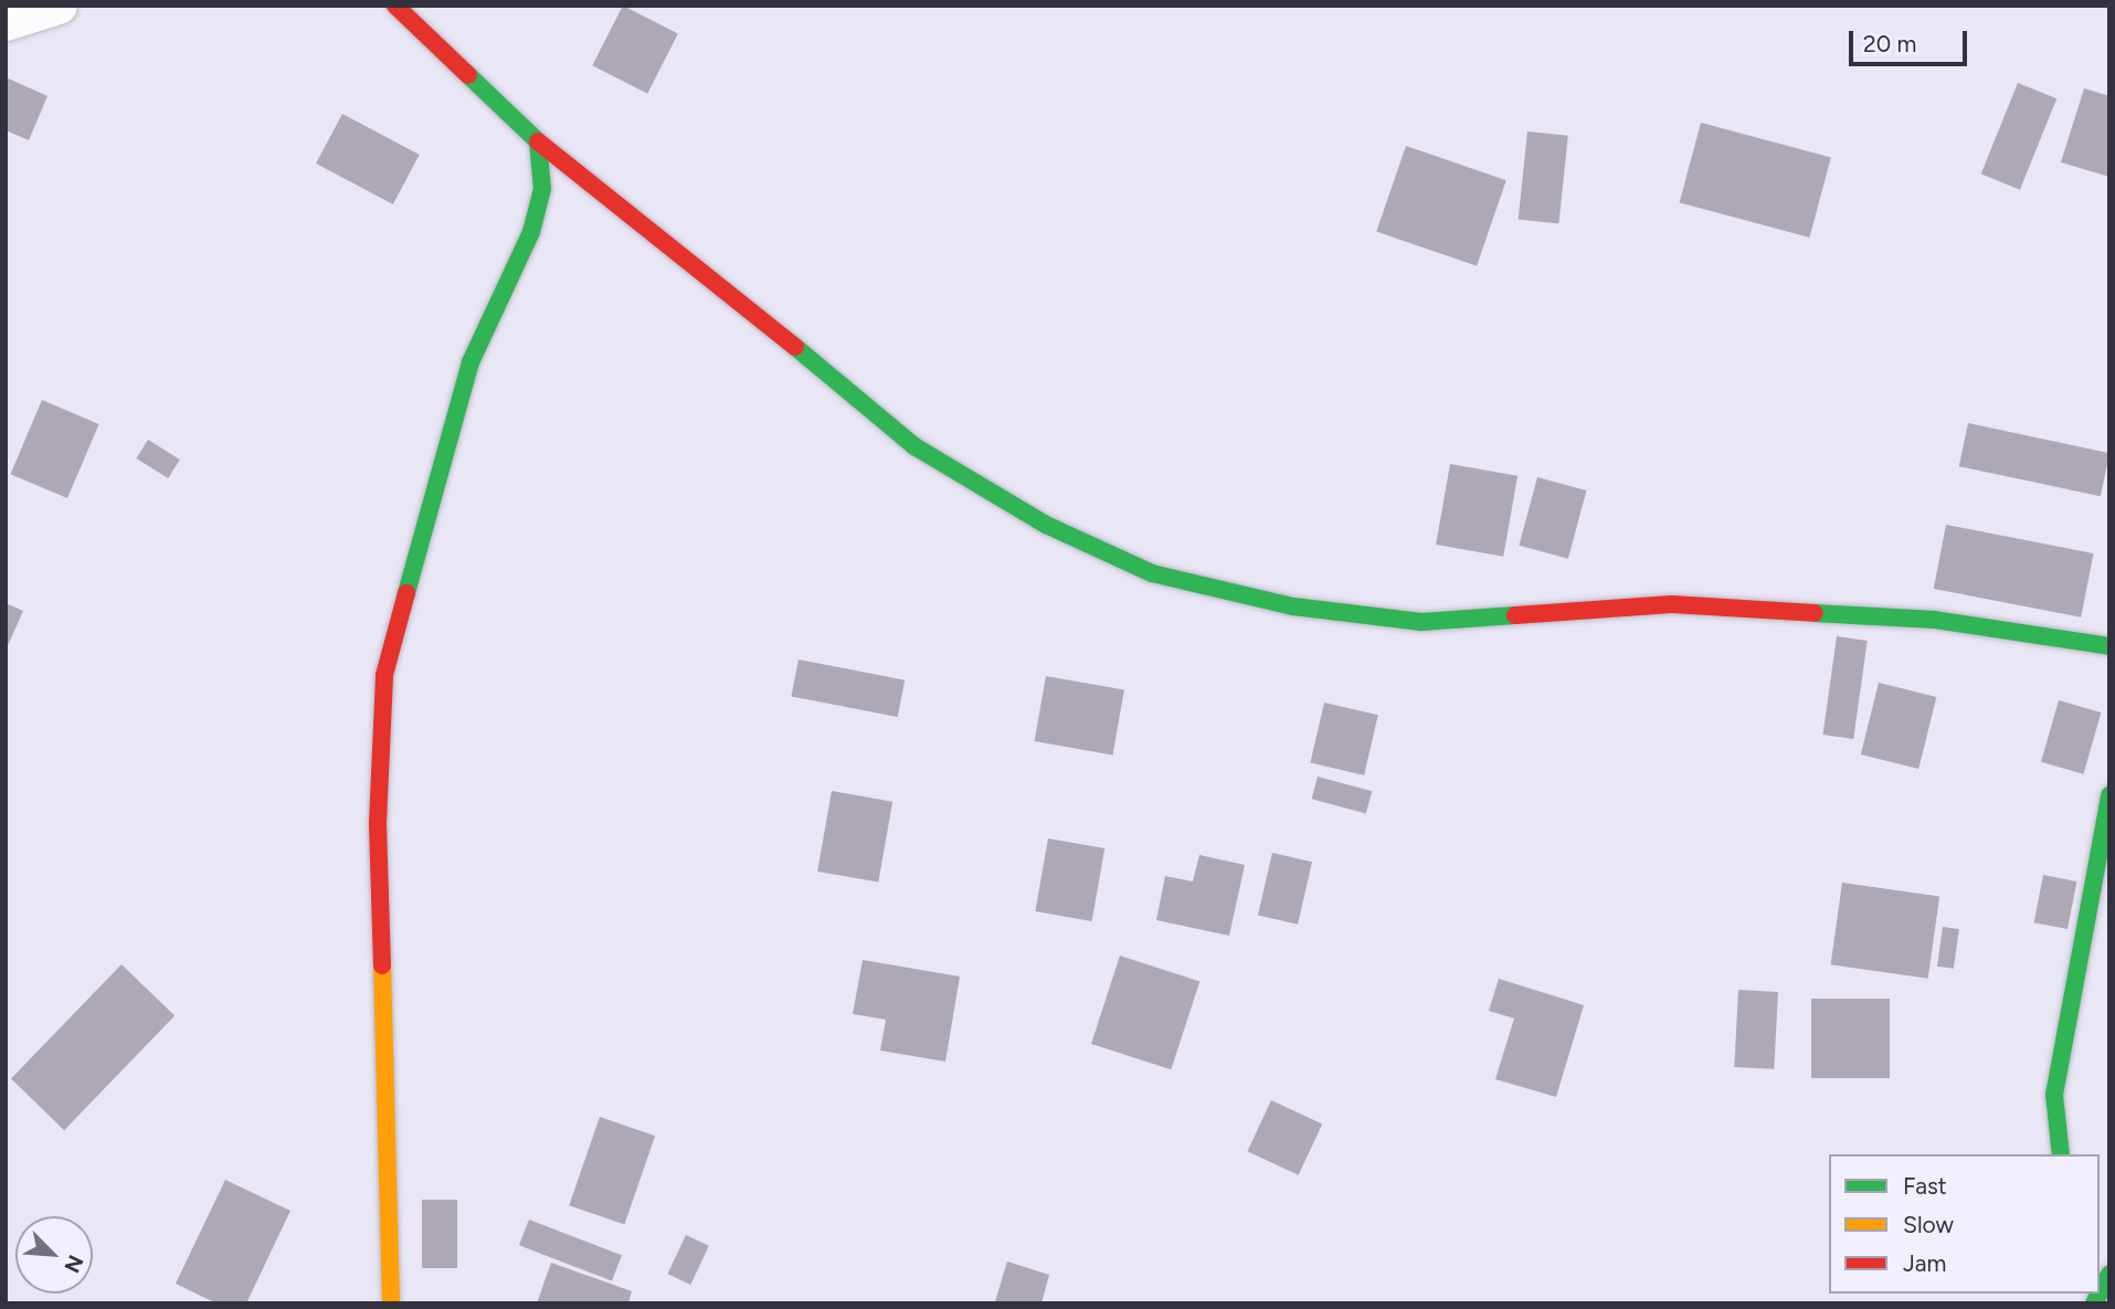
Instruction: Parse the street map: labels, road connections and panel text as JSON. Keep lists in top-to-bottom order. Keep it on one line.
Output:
{"legend":["Fast","Slow","Jam"],"scale_bar":"20 m","north":"bottom right"}
